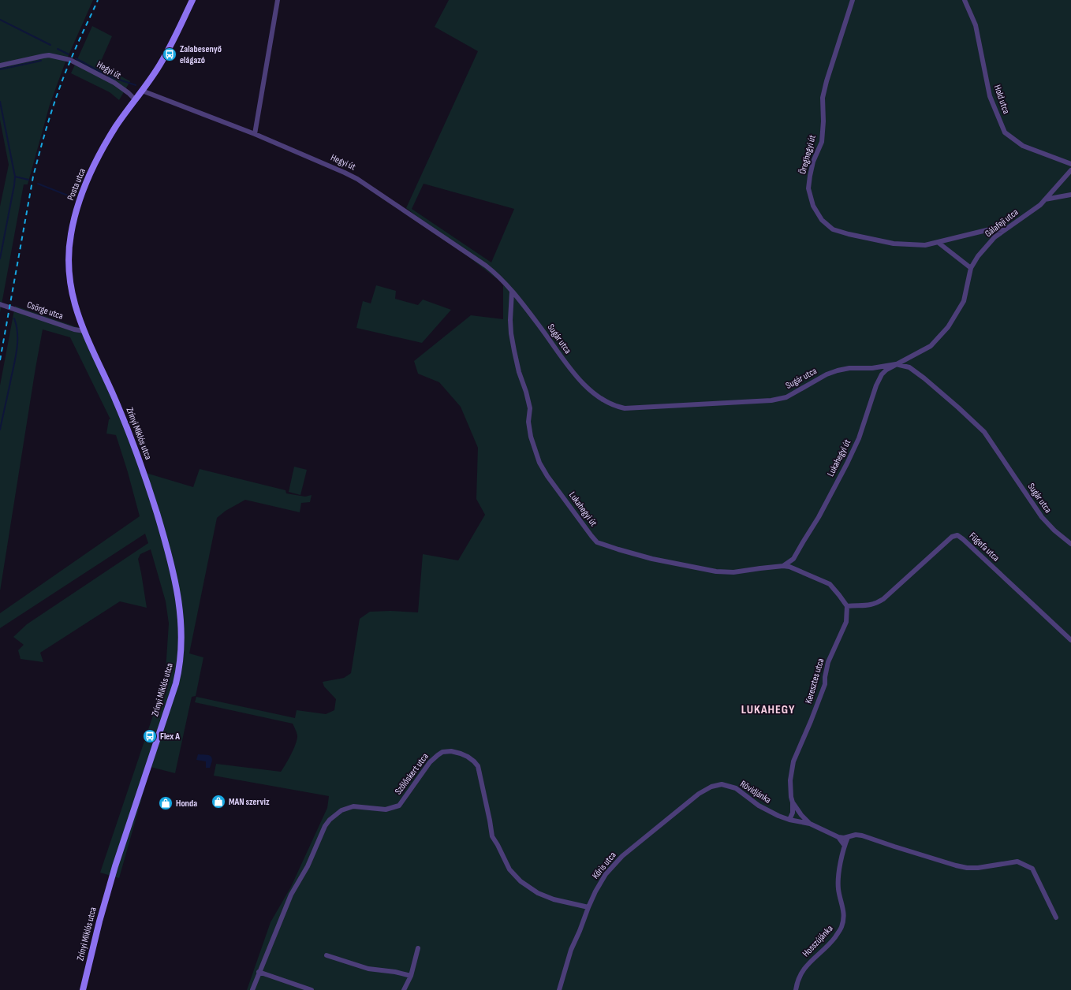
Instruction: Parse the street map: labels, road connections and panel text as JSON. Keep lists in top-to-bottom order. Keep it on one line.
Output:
{"streets":{"main road":["Posta utca","Zrínyi Miklós utca"],"street":["Hegyi út","Hold utca","Öreghegyi út","Gálafeji utca","Csörge utca","Sugár utca","Lukahegyi út","Fügefa utca","Keresztes utca","Szőlőskert utca","Rövidjánka","Kőris utca","Hosszújánka"]},"crossings":[["Hegyi út","Posta utca"],["Hegyi út","Sugár utca"],["Hegyi út","Lukahegyi út"],["Öreghegyi út","Gálafeji utca"],["Posta utca","Csörge utca"],["Posta utca","Zrínyi Miklós utca"],["Gálafeji utca","Sugár utca"],["Gálafeji utca","Lukahegyi út"],["Sugár utca","Lukahegyi út"],["Fügefa utca","Keresztes utca"],["Keresztes utca","Rövidjánka"],["Keresztes utca","Hosszújánka"],["Szőlőskert utca","Kőris utca"],["Rövidjánka","Kőris utca"]],"districts":["LUKAHEGY"],"places":{"bus stop":["Zalabesenyő elágazó","Flex A"],"shop":["MAN szerviz","Honda"]}}
